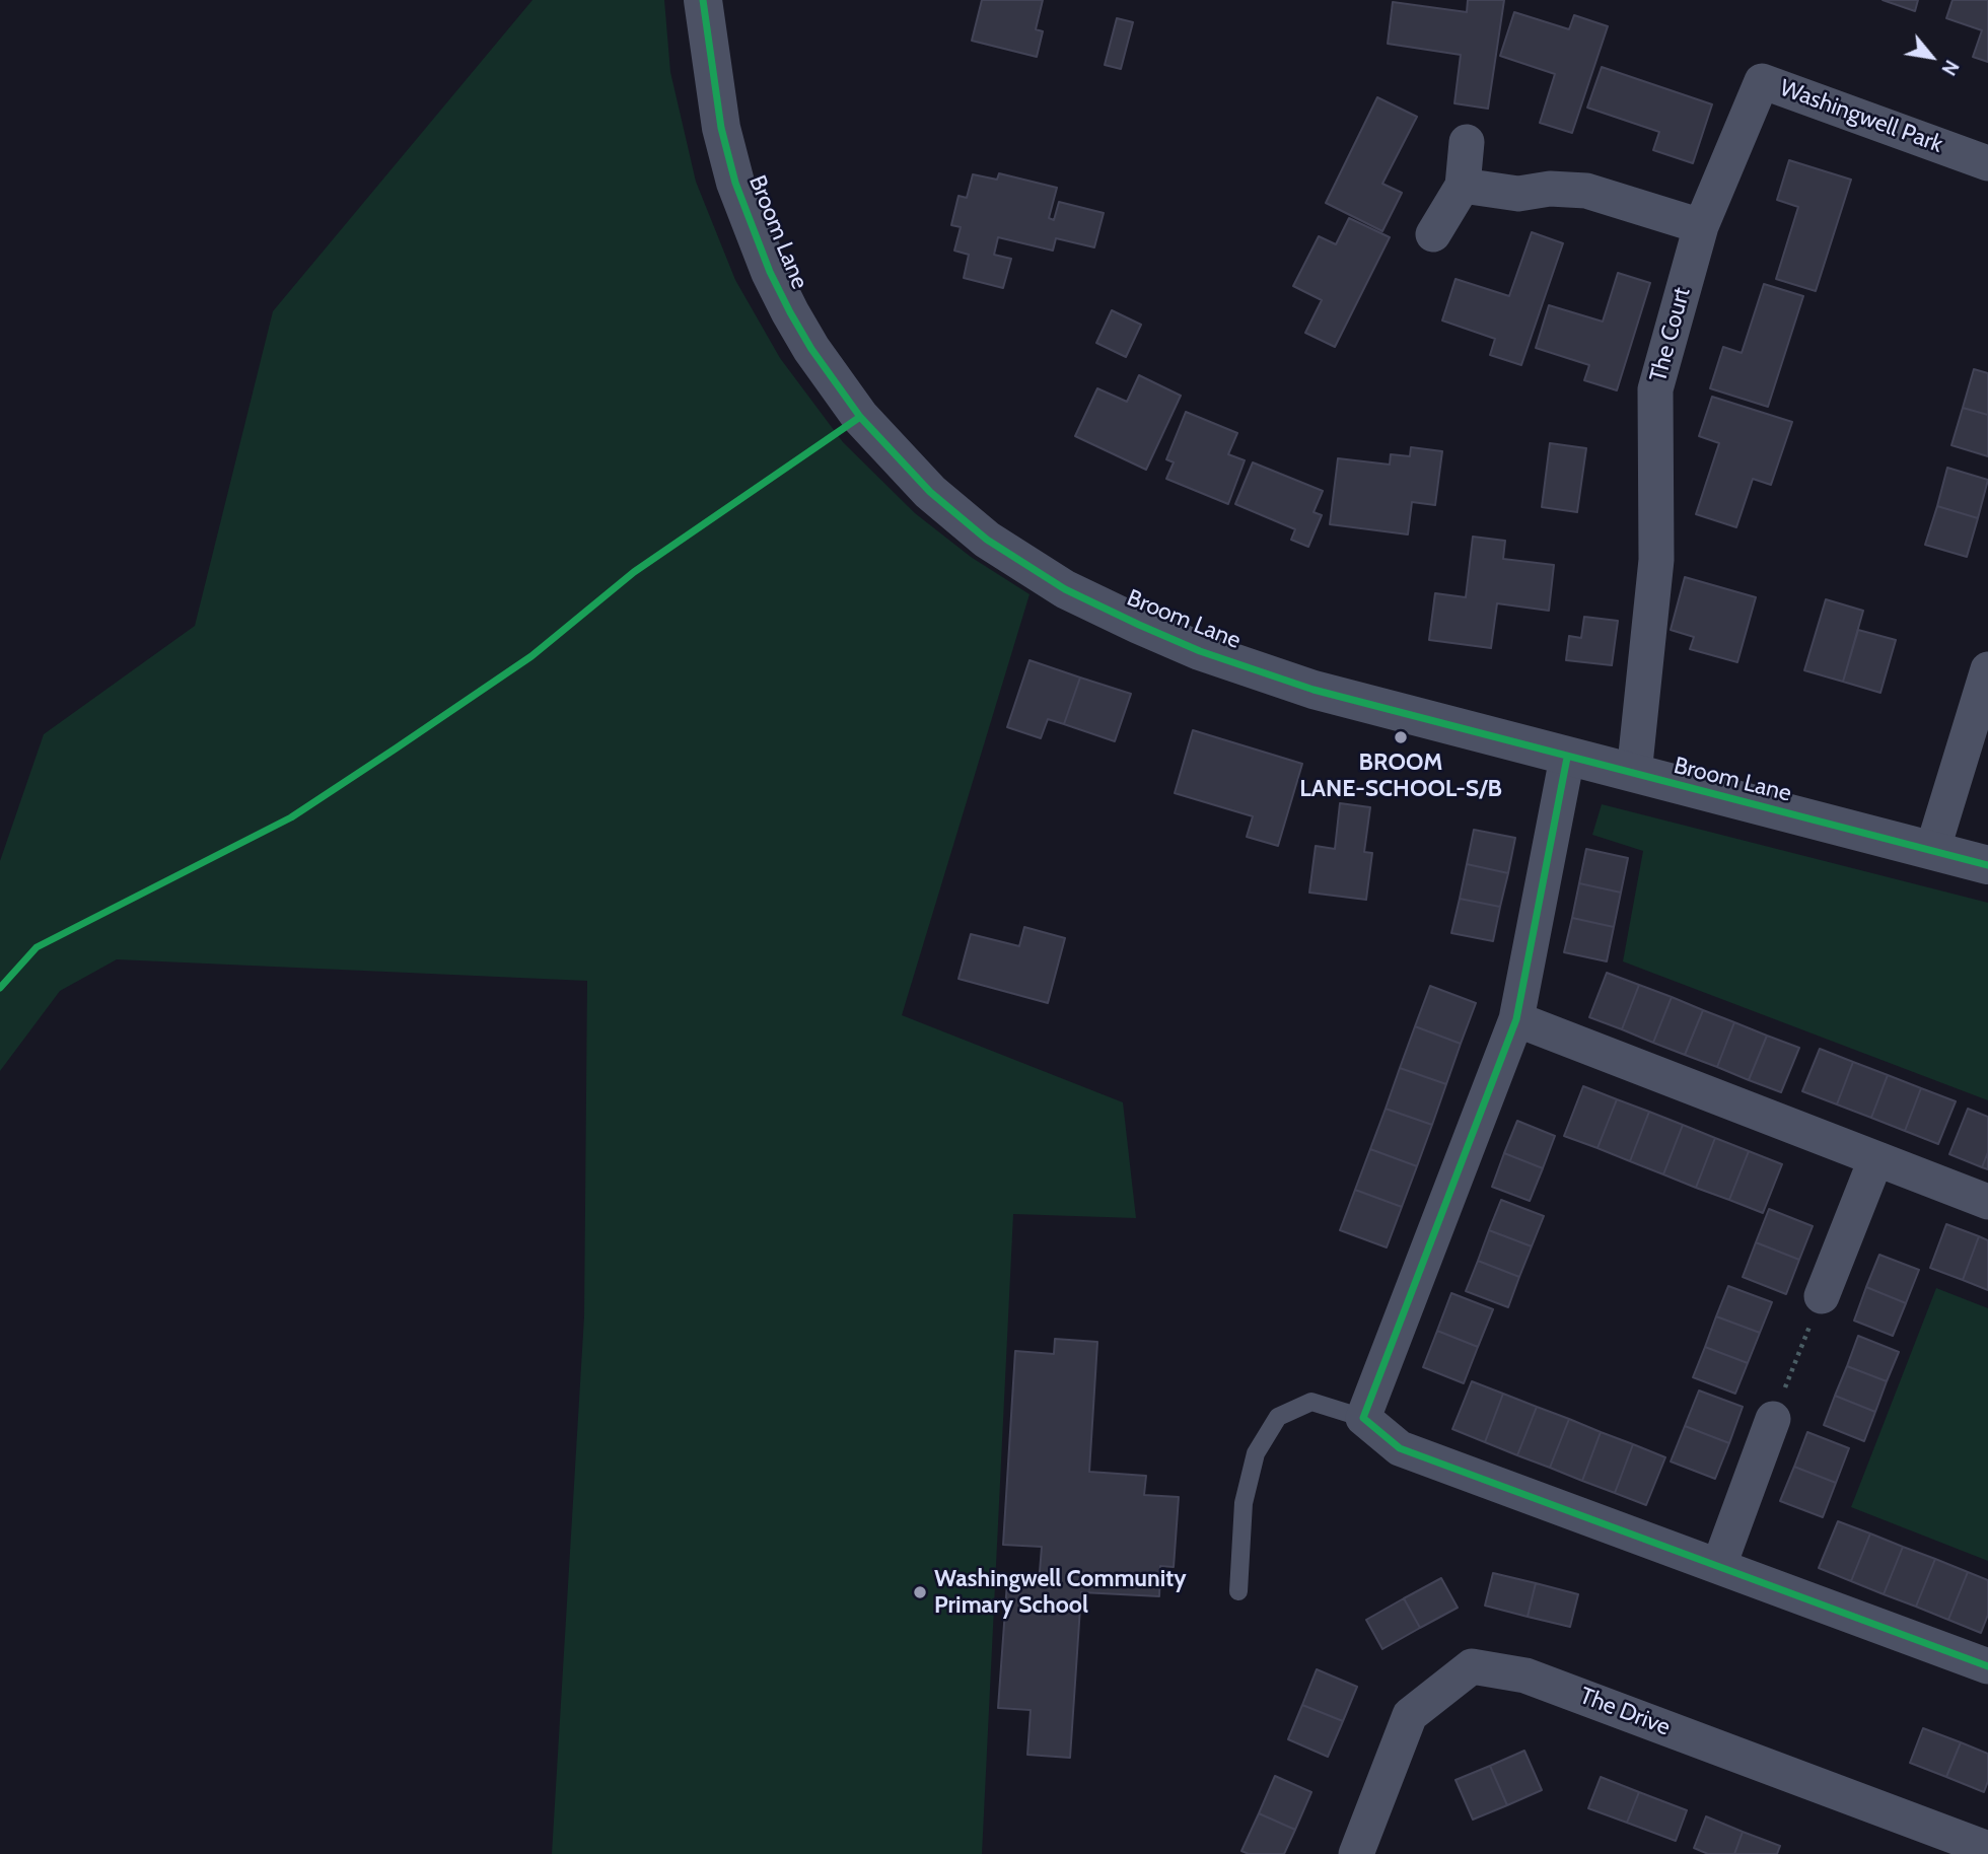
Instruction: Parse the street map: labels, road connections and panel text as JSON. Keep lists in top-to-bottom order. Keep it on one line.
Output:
{"streets":{"street":["Washingwell Park","Broom Lane","The Court","The Drive"]},"crossings":[["Washingwell Park","The Court"],["Broom Lane","The Court"]],"places":["BROOM LANE-SCHOOL-S/B","Washingwell Community Primary School"],"north":"bottom right"}
